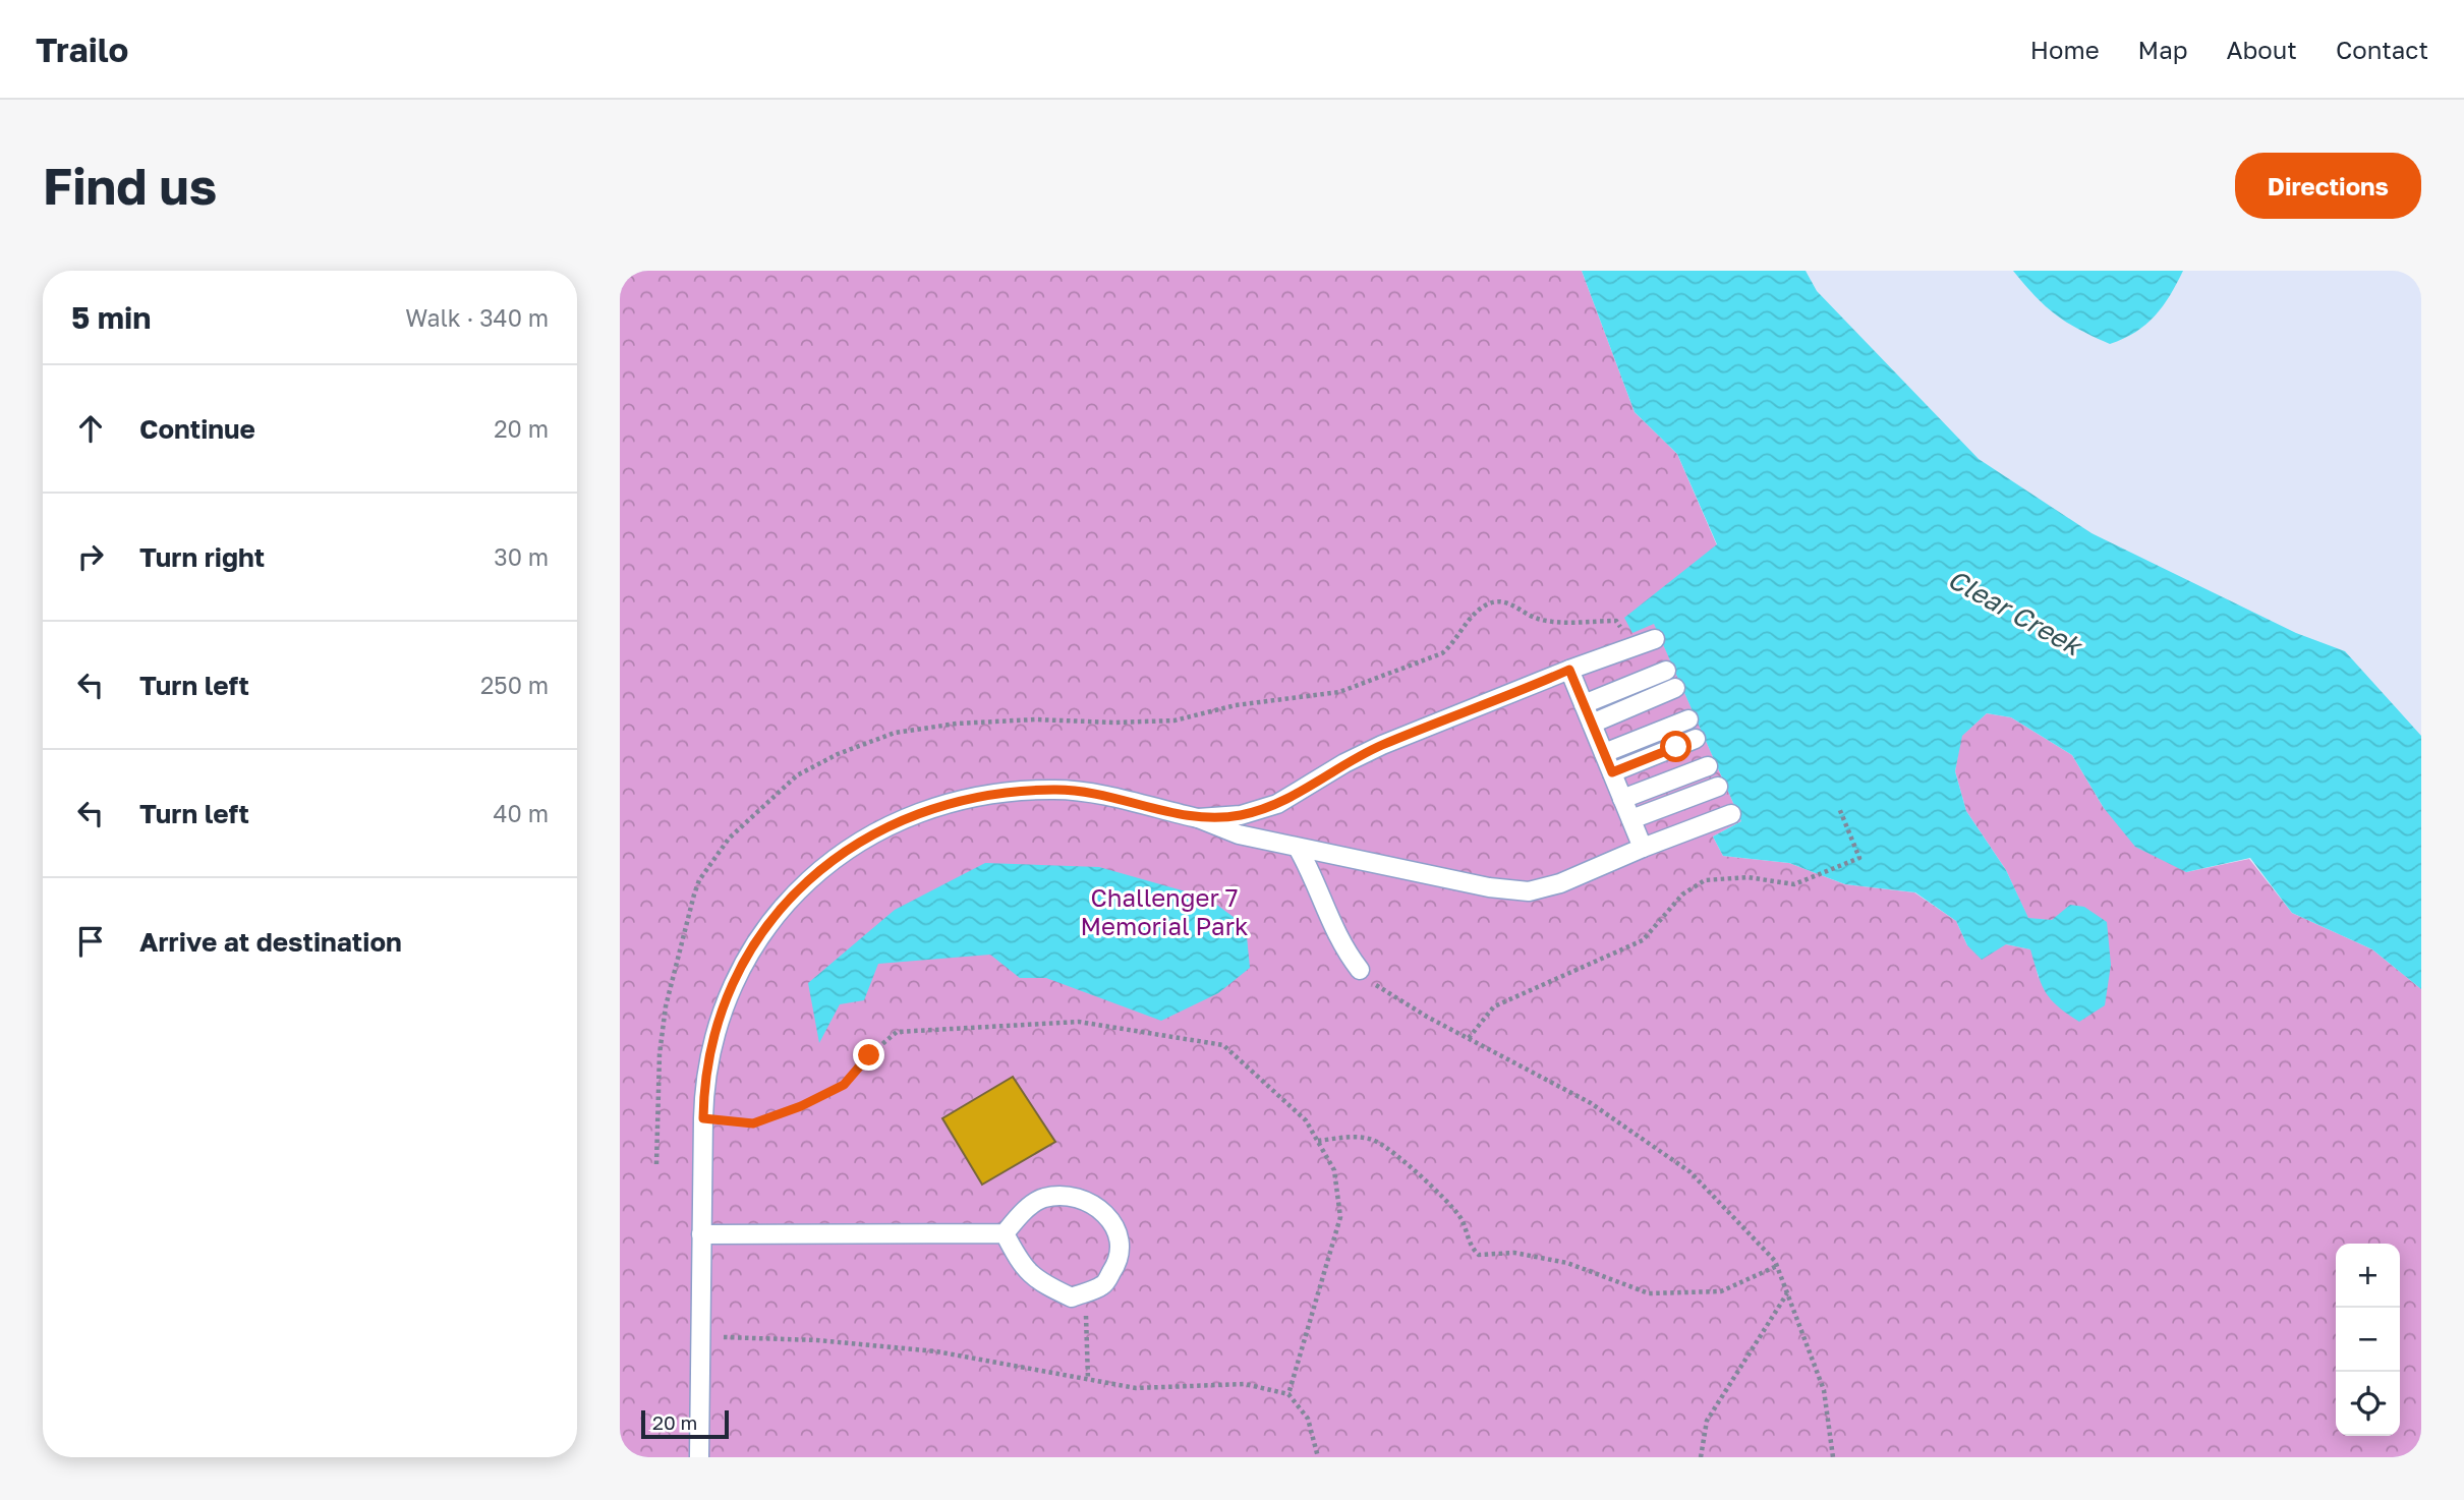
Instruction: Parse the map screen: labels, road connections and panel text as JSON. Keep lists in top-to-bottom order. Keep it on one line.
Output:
{"water":["Clear Creek"],"parks":["Challenger 7 Memorial Park"],"scale_bar":"20 m","page":{"header":"Trailo","nav":["Home","Map","About","Contact"],"buttons":"Directions","title":"Find us","heading":["5 min","Walk · 340 m"],"list":[["Continue","20 m"],["Turn right","30 m"],["Turn left","250 m"],["Turn left","40 m"],"Arrive at destination"],"map_buttons":["+","−"],"scale":"20 m"}}
